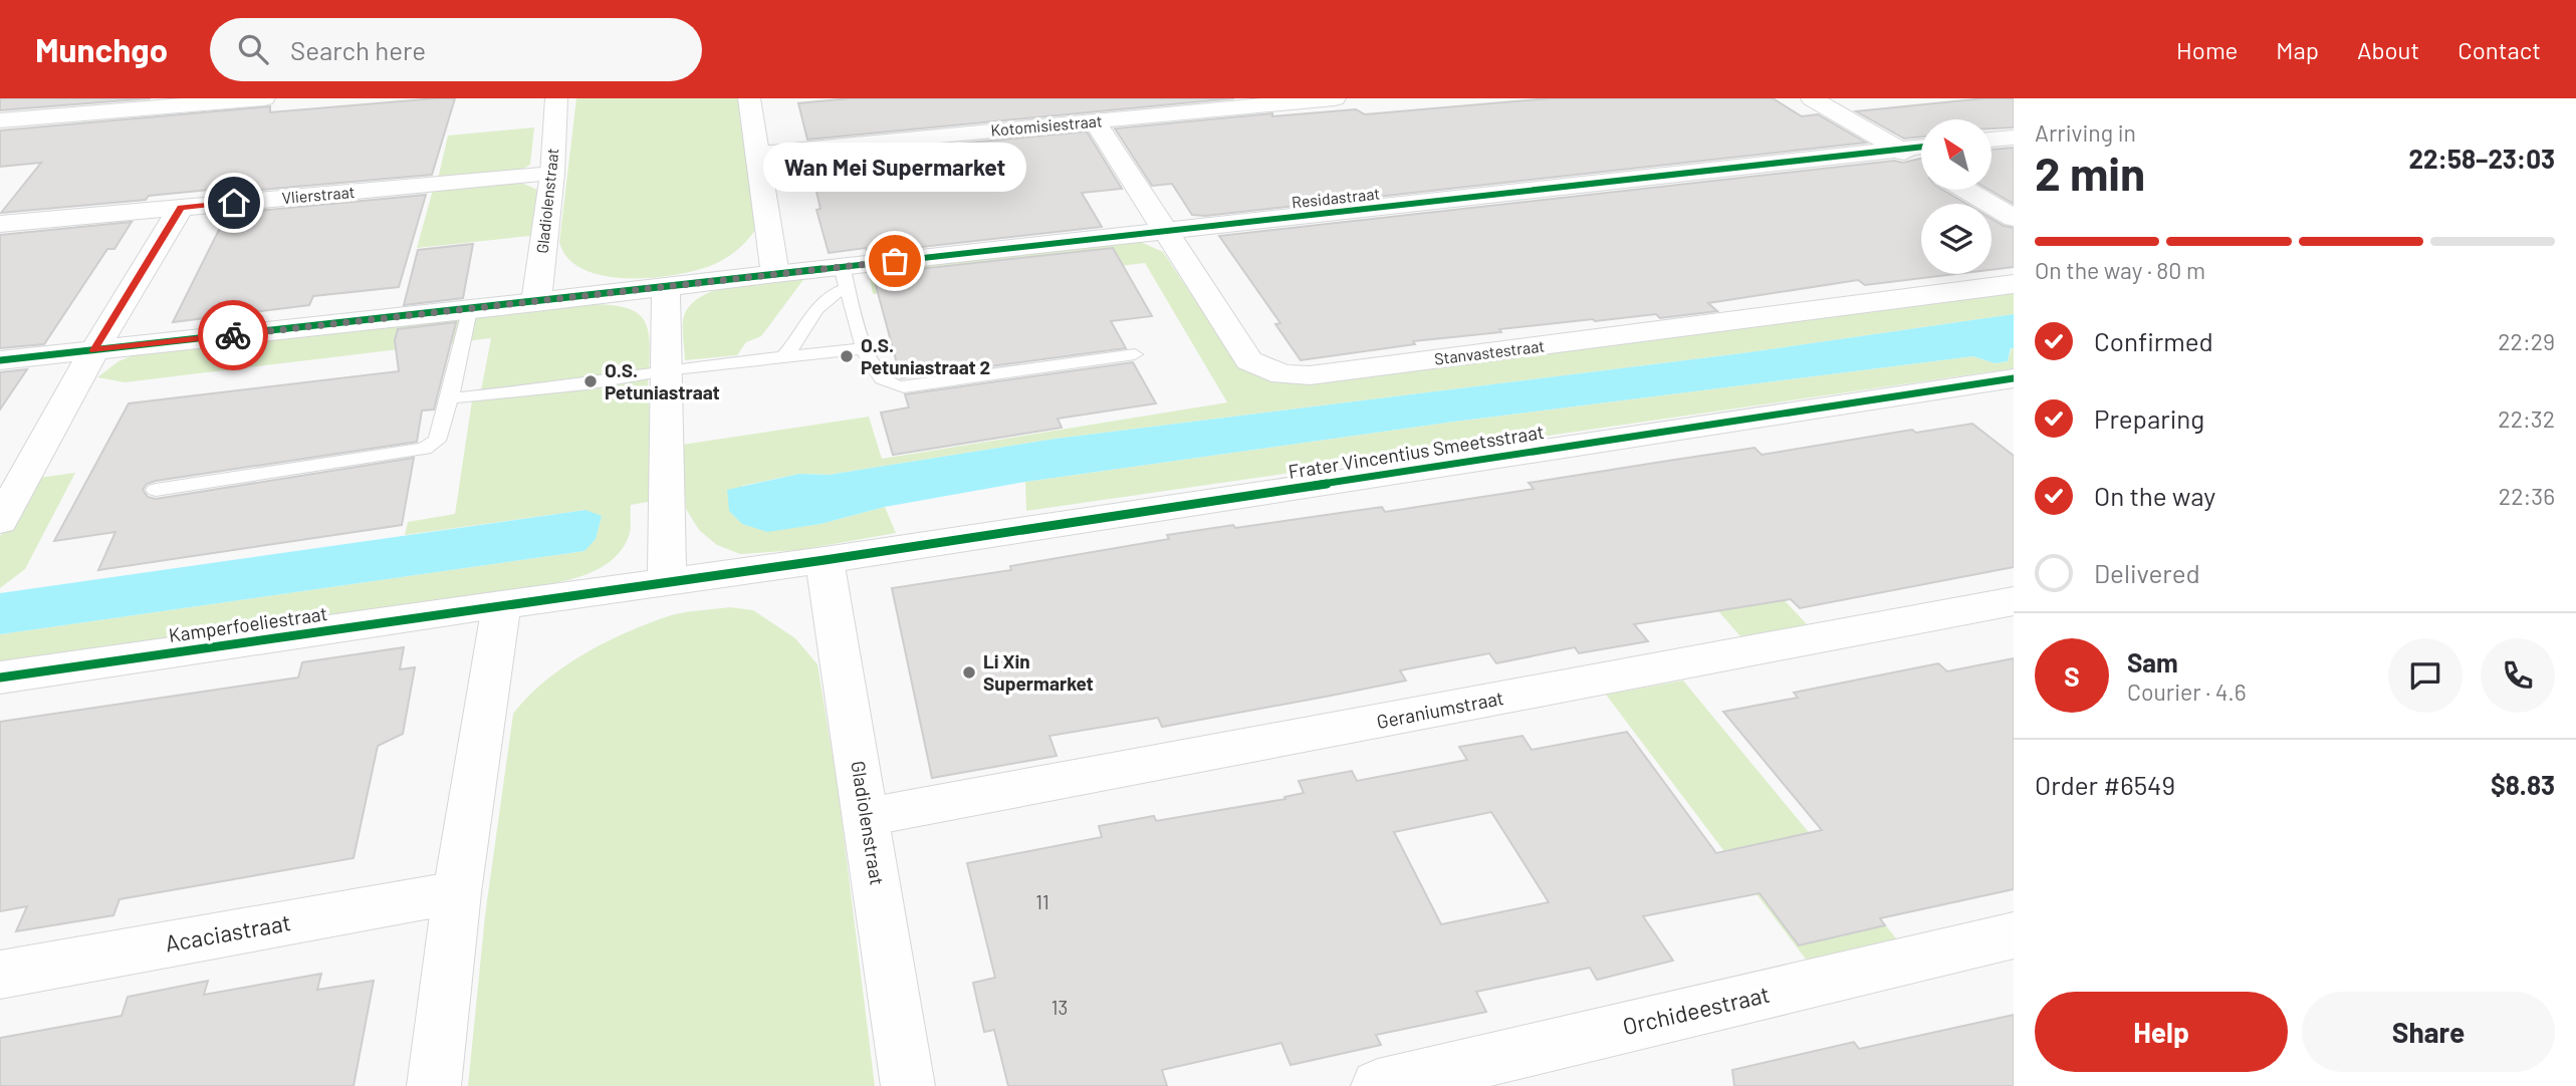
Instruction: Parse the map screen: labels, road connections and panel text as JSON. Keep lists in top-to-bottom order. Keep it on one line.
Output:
{"streets":{"street":["Kotomisiestraat","Vlierstraat","Residastraat","Gladiolenstraat","Stanvastestraat","Frater Vincentius Smeetsstraat","Kamperfoeliestraat","Geraniumstraat","Acaciastraat","Orchideestraat"]},"crossings":[["Kotomisiestraat","Stanvastestraat"],["Vlierstraat","Gladiolenstraat"],["Residastraat","Gladiolenstraat"],["Residastraat","Stanvastestraat"],["Gladiolenstraat","Frater Vincentius Smeetsstraat"],["Gladiolenstraat","Geraniumstraat"],["Frater Vincentius Smeetsstraat","Kamperfoeliestraat"]],"places":["Wan Mei Supermarket","O.S. Petuniastraat 2","O.S. Petuniastraat","Li Xin Supermarket"],"house_numbers":["11","13"],"north":"top left","page":{"header":"Munchgo","search":"Search here","nav":["Home","Map","About","Contact"],"heading":["2 min","Arriving in","22:58–23:03"],"panel":["Sam","Courier · 4.6","Order #6549","$8.83"],"bubble":"Wan Mei Supermarket","bar":"On the way · 80 m","list":[["Confirmed","22:29"],["Preparing","22:32"],["On the way","22:36"],"Delivered"],"round":"S","buttons":["Help","Share"]}}
